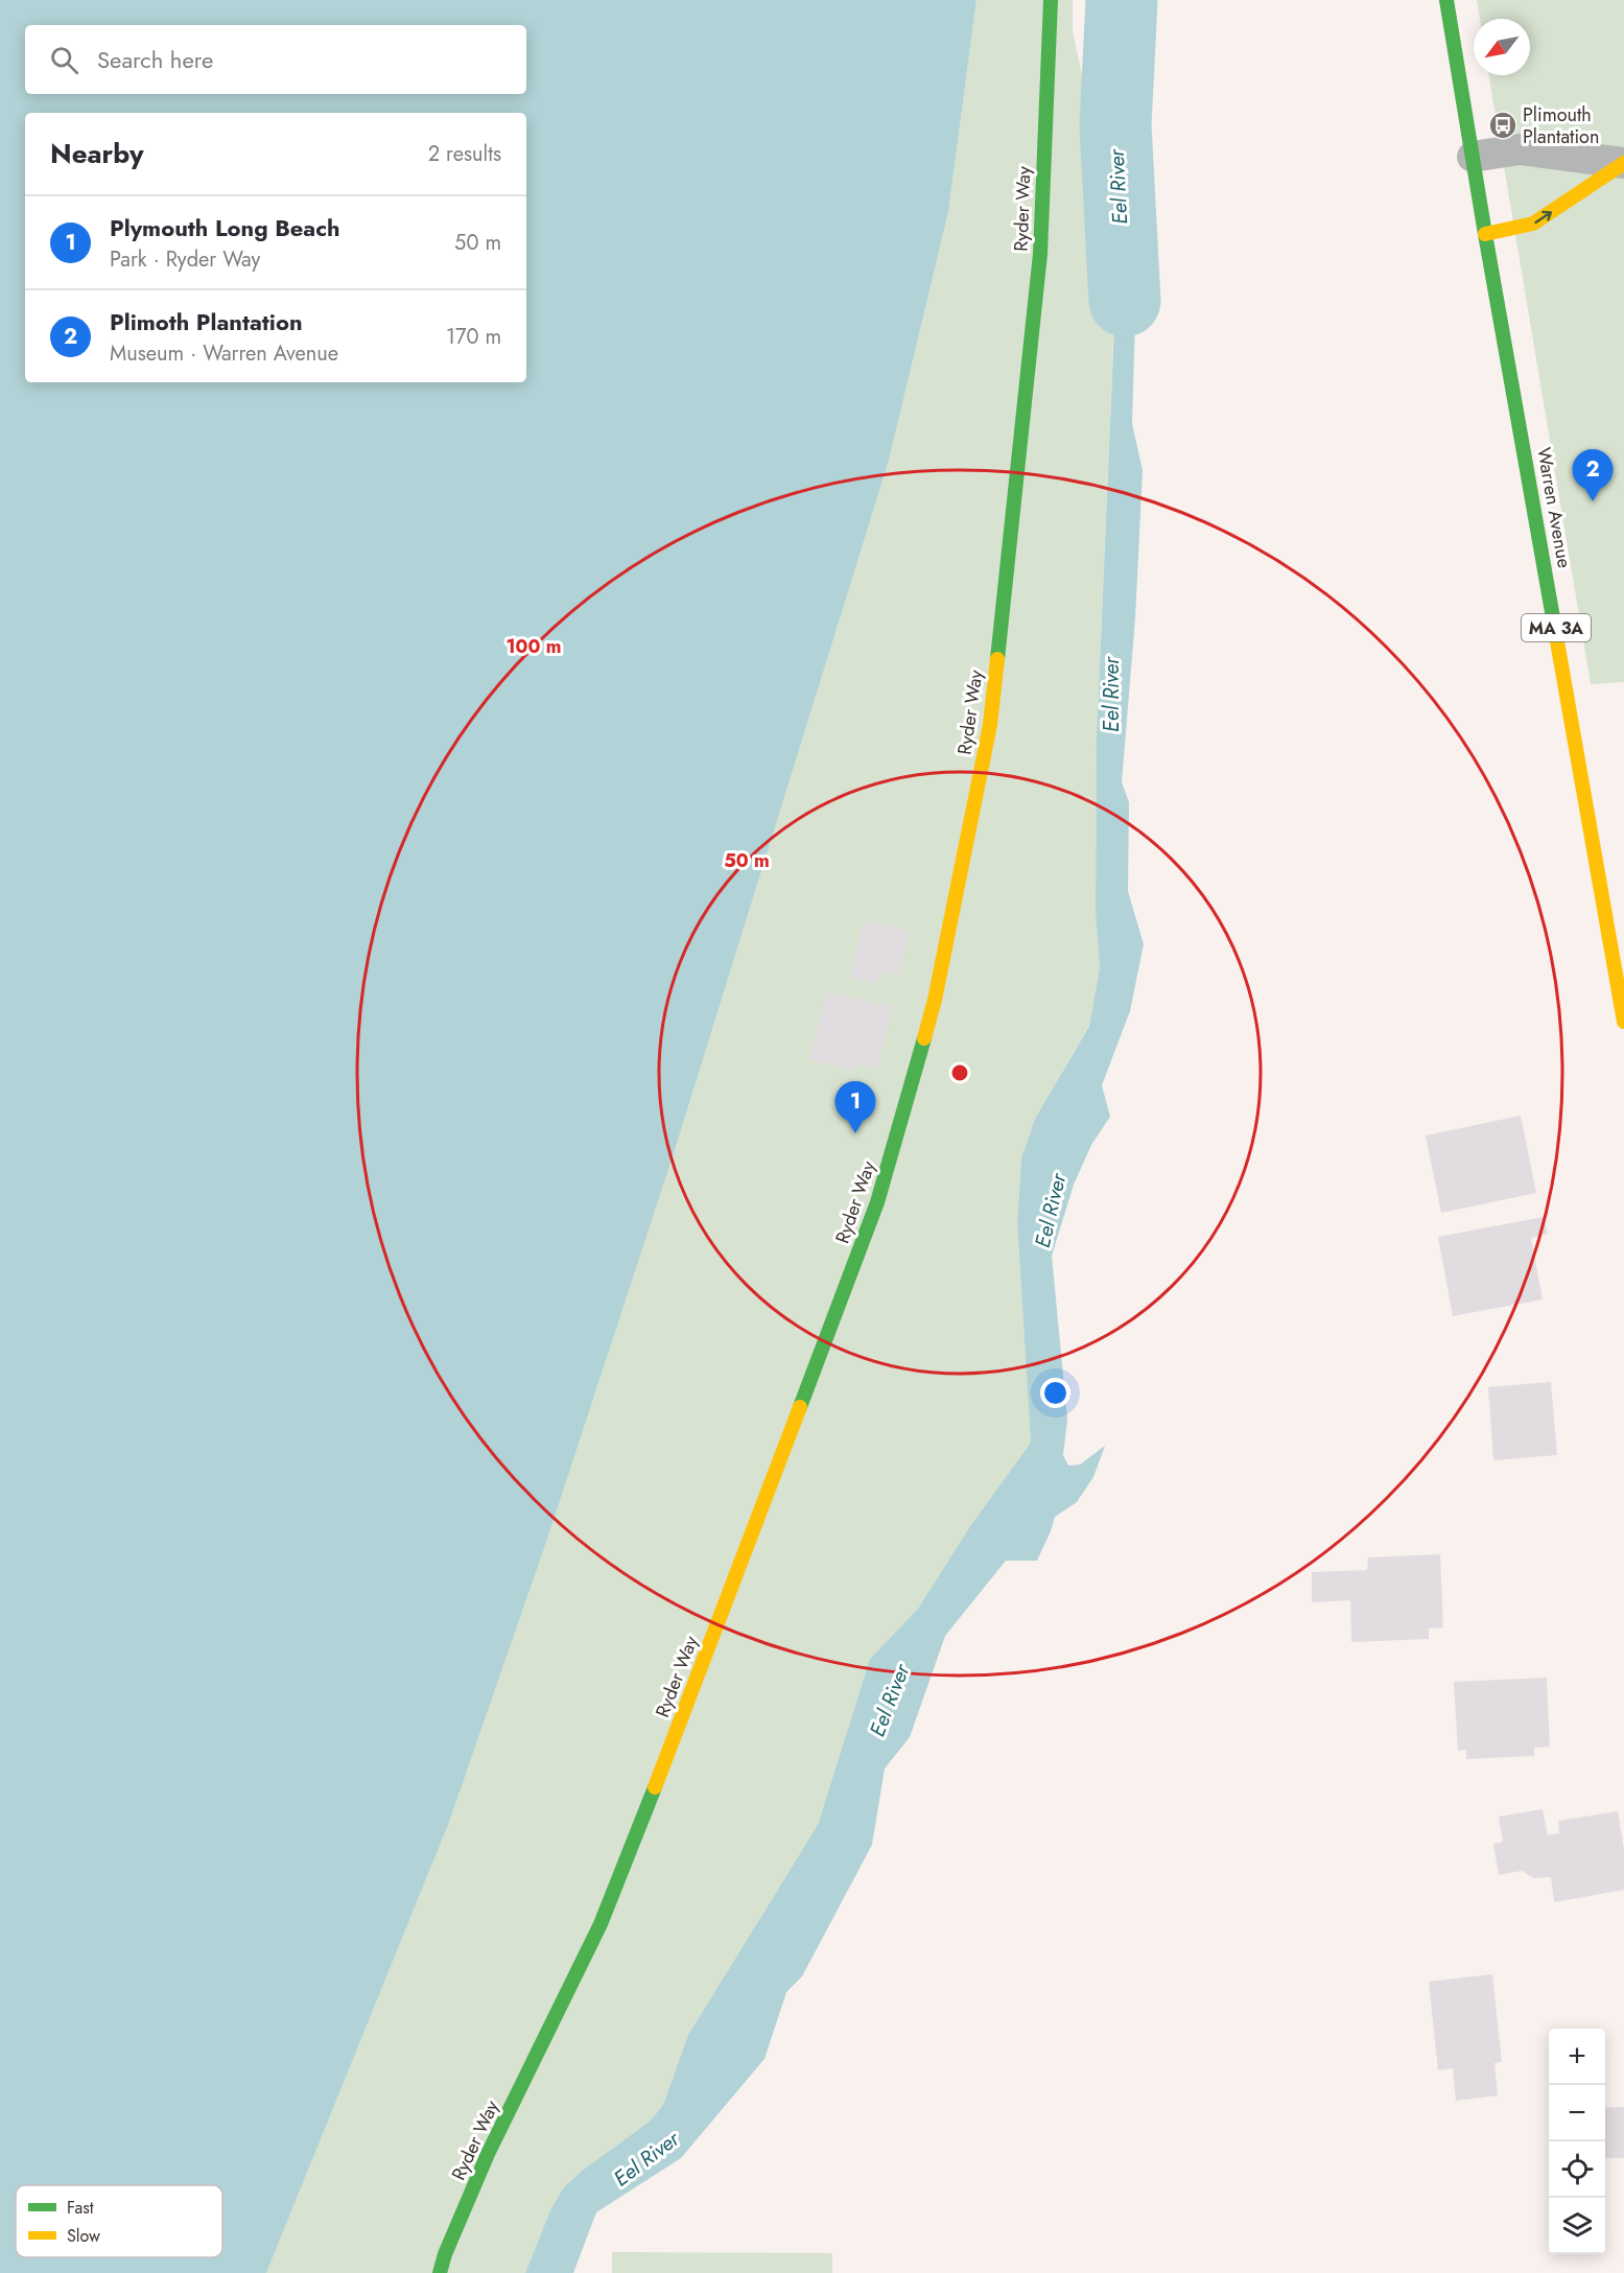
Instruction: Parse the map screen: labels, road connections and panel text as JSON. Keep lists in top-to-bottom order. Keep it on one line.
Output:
{"streets":{"street":["Ryder Way","Warren Avenue","MA 3A"]},"water":["Eel River"],"places":{"bus stop":["Plimouth Plantation"]},"legend":["Fast","Slow"],"north":"bottom left","page":{"search":"Search here","heading":["Nearby","2 results"],"list":[{"mark":"1","name":"Plymouth Long Beach","note":"Park · Ryder Way","value":"50 m"},{"mark":"2","name":"Plimoth Plantation","note":"Museum · Warren Avenue","value":"170 m"}],"pins":["2","1"],"map_buttons":["+","−"]},"rings":["100 m","50 m"]}
